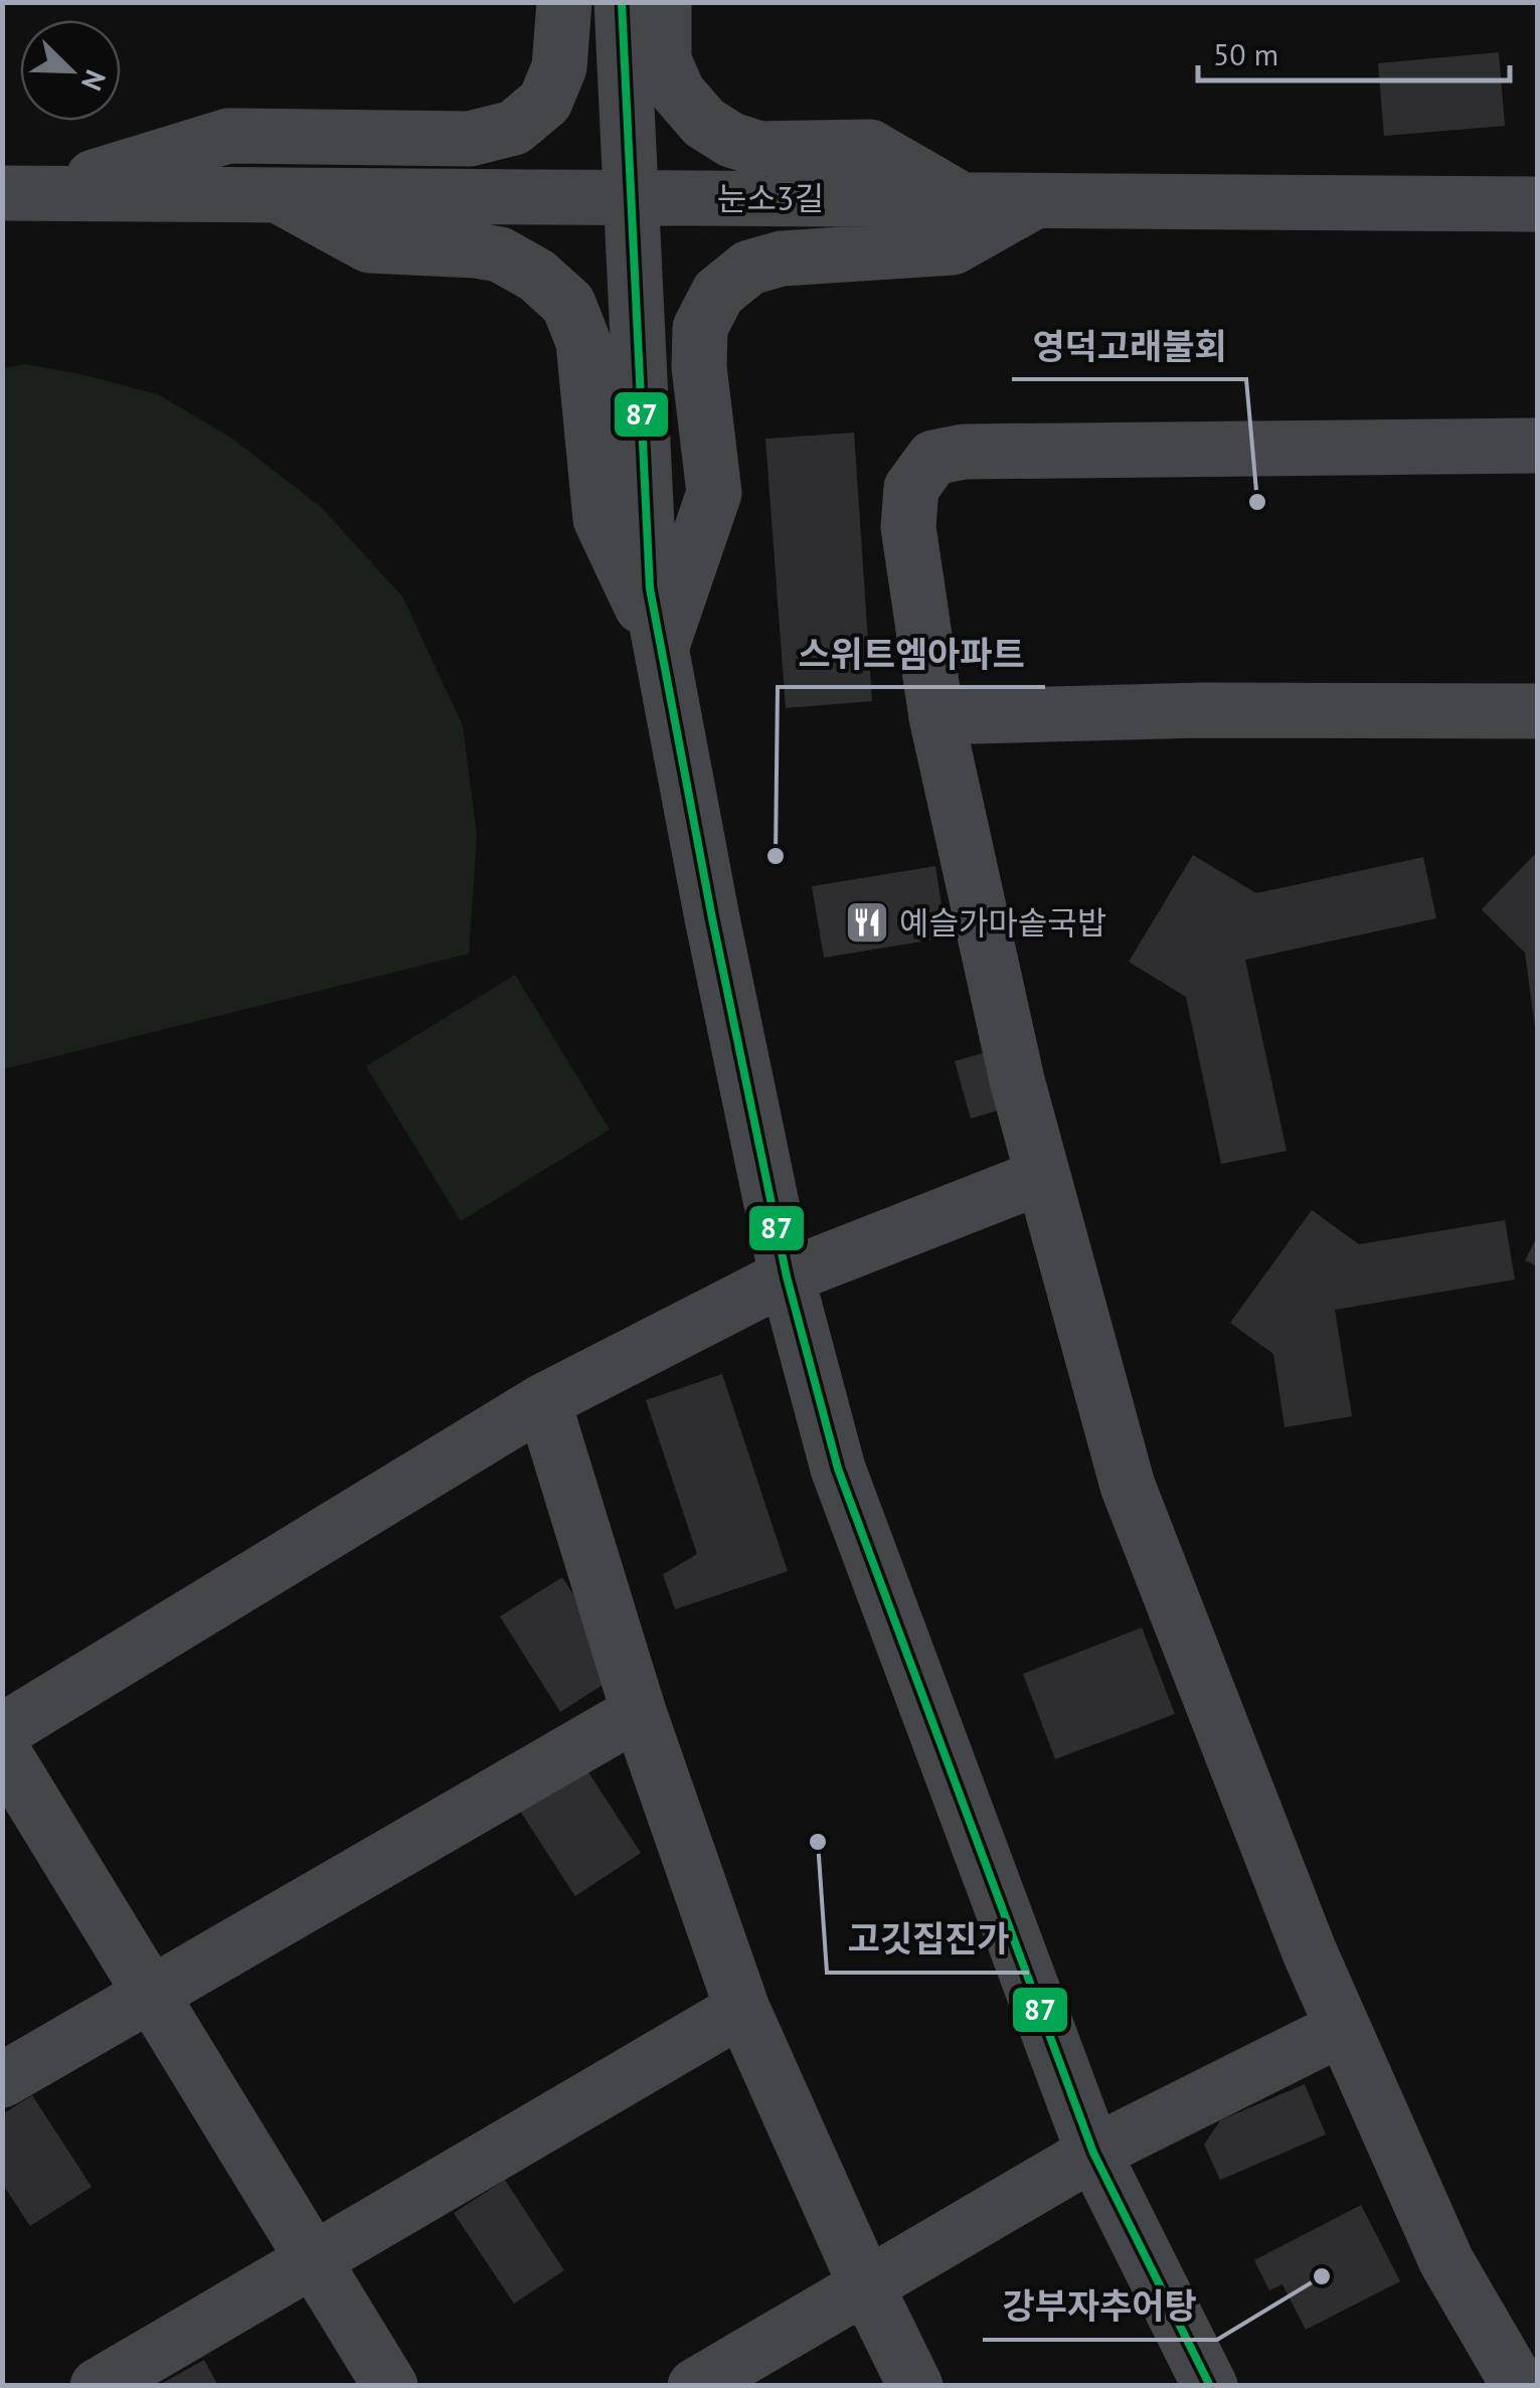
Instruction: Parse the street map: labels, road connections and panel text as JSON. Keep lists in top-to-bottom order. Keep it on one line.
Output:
{"streets":{"street":["눈소3길"]},"places":{"other":["영덕고래불회","스위트엠아파트","고깃집진가","강부자추어탕"],"restaurant":["예슬가마솥국밥"]},"lines":["transit line 87"],"scale_bar":"50 m","north":"bottom right"}
